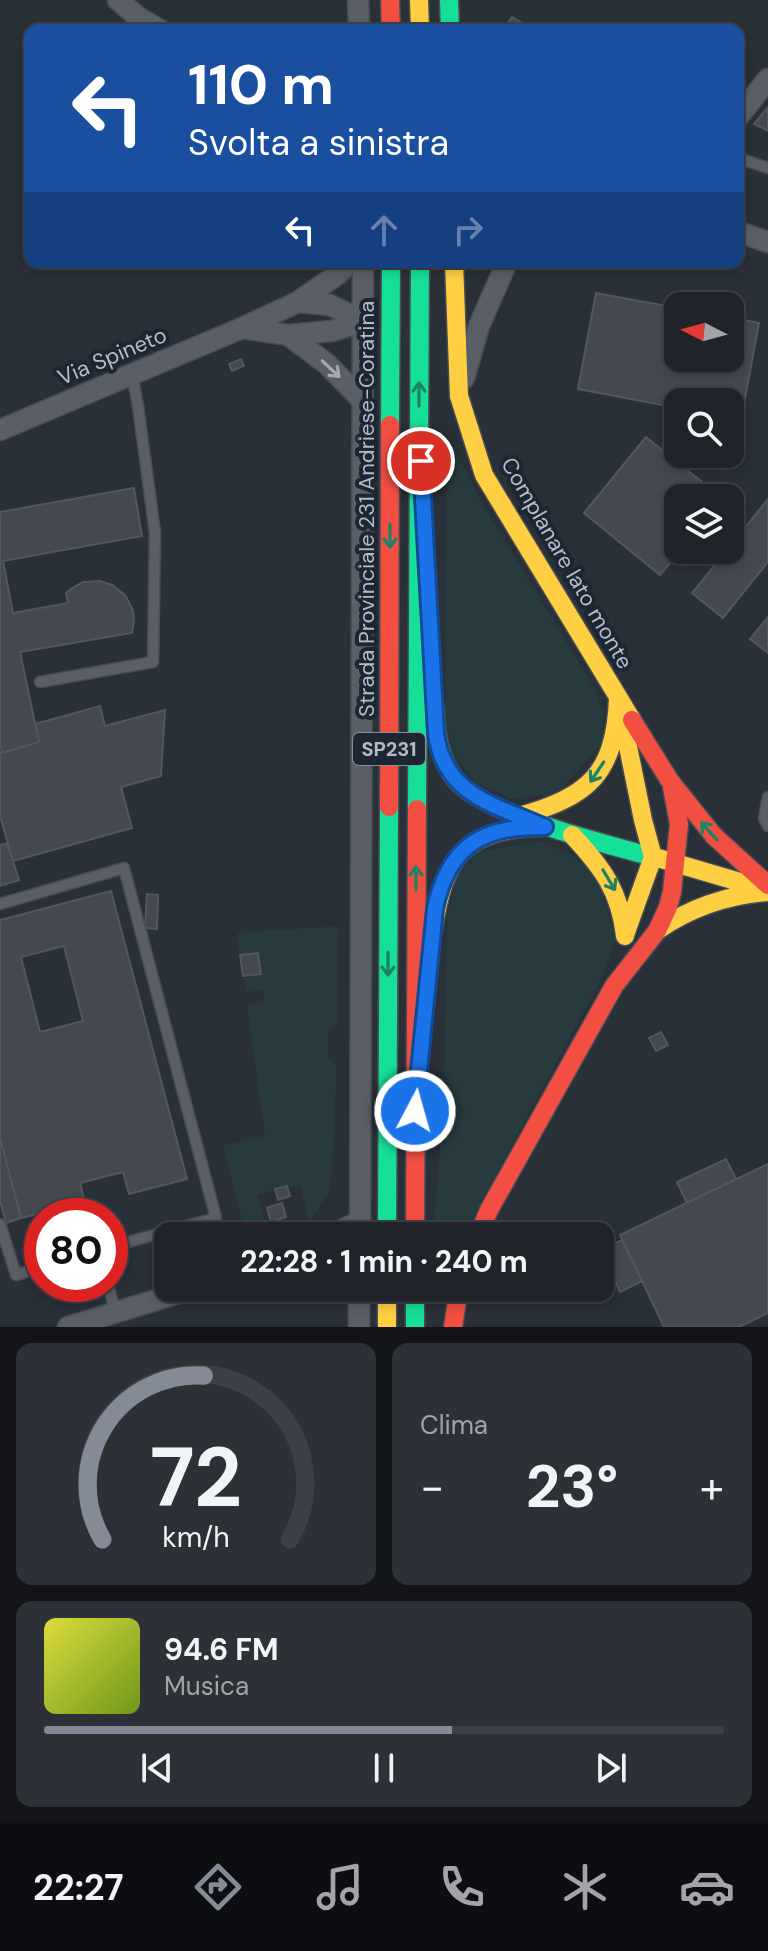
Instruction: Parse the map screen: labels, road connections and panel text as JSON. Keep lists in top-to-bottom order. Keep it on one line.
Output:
{"streets":{"main road":["Strada Provinciale 231 Andriese-Coratina","Complanare lato monte","SP231"],"street":["Via Spineto"]},"crossings":[["Complanare lato monte","SP231"]],"north":"left","page":{"turn":["110 m","Svolta a sinistra"],"limit":"80","trip":"22:28 · 1 min · 240 m","tile":"Clima","heat":["−","23°","+"],"song":["94.6 FM","Musica"],"tabs":"22:27","gauge":["72","km/h"]}}
